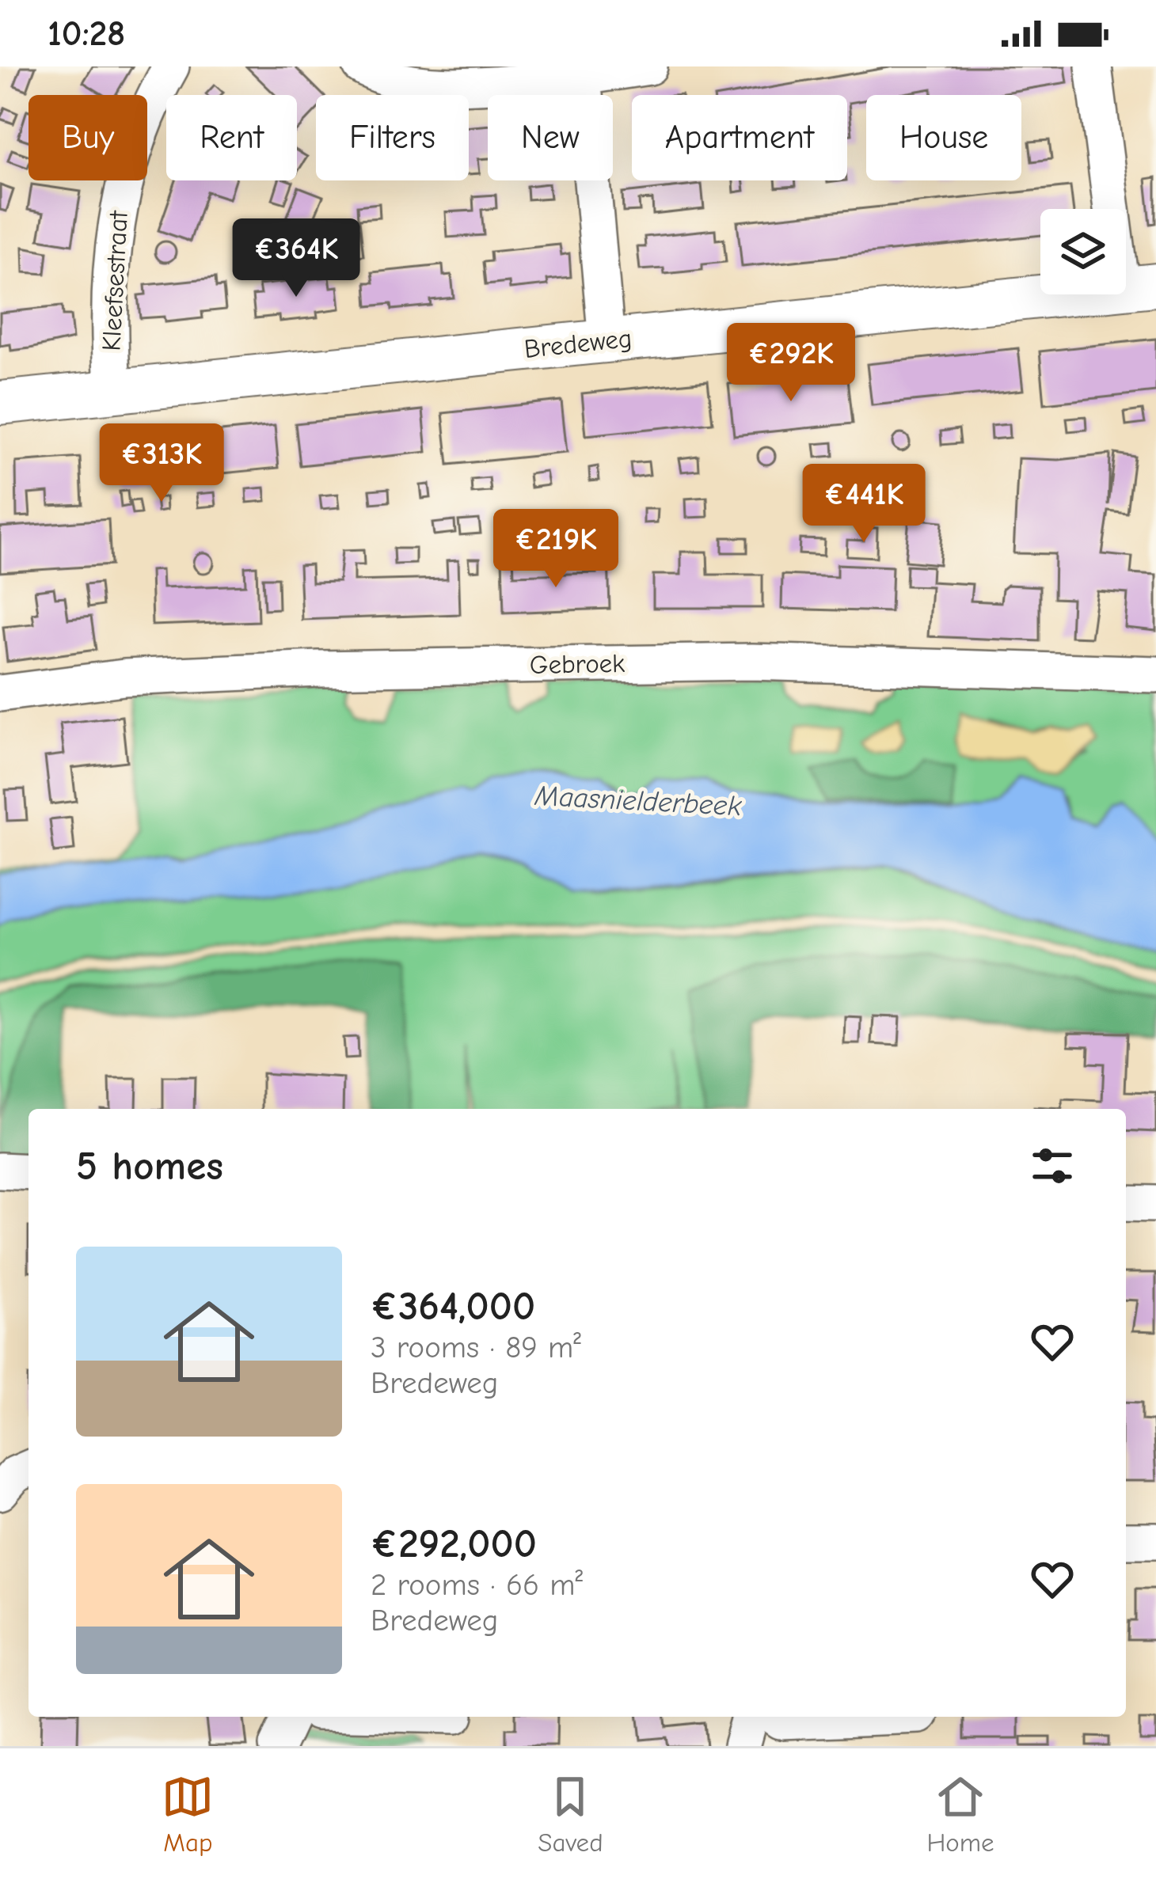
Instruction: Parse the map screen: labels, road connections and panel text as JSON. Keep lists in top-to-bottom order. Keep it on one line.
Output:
{"streets":{"street":["Kleefsestraat","Bredeweg","Gebroek"]},"crossings":[["Kleefsestraat","Bredeweg"]],"water":["Maasnielderbeek"],"page":{"status":"10:28","chip":["Buy","Rent","Filters","New","Apartment","House"],"price":["€364K","€292K","€313K","€441K","€219K"],"heading":"5 homes","list":[{"name":"€364,000","note":"3 rooms · 89 m² · Bredeweg"},{"name":"€292,000","note":"2 rooms · 66 m² · Bredeweg"}],"tabs":["Map","Saved","Home"]}}
